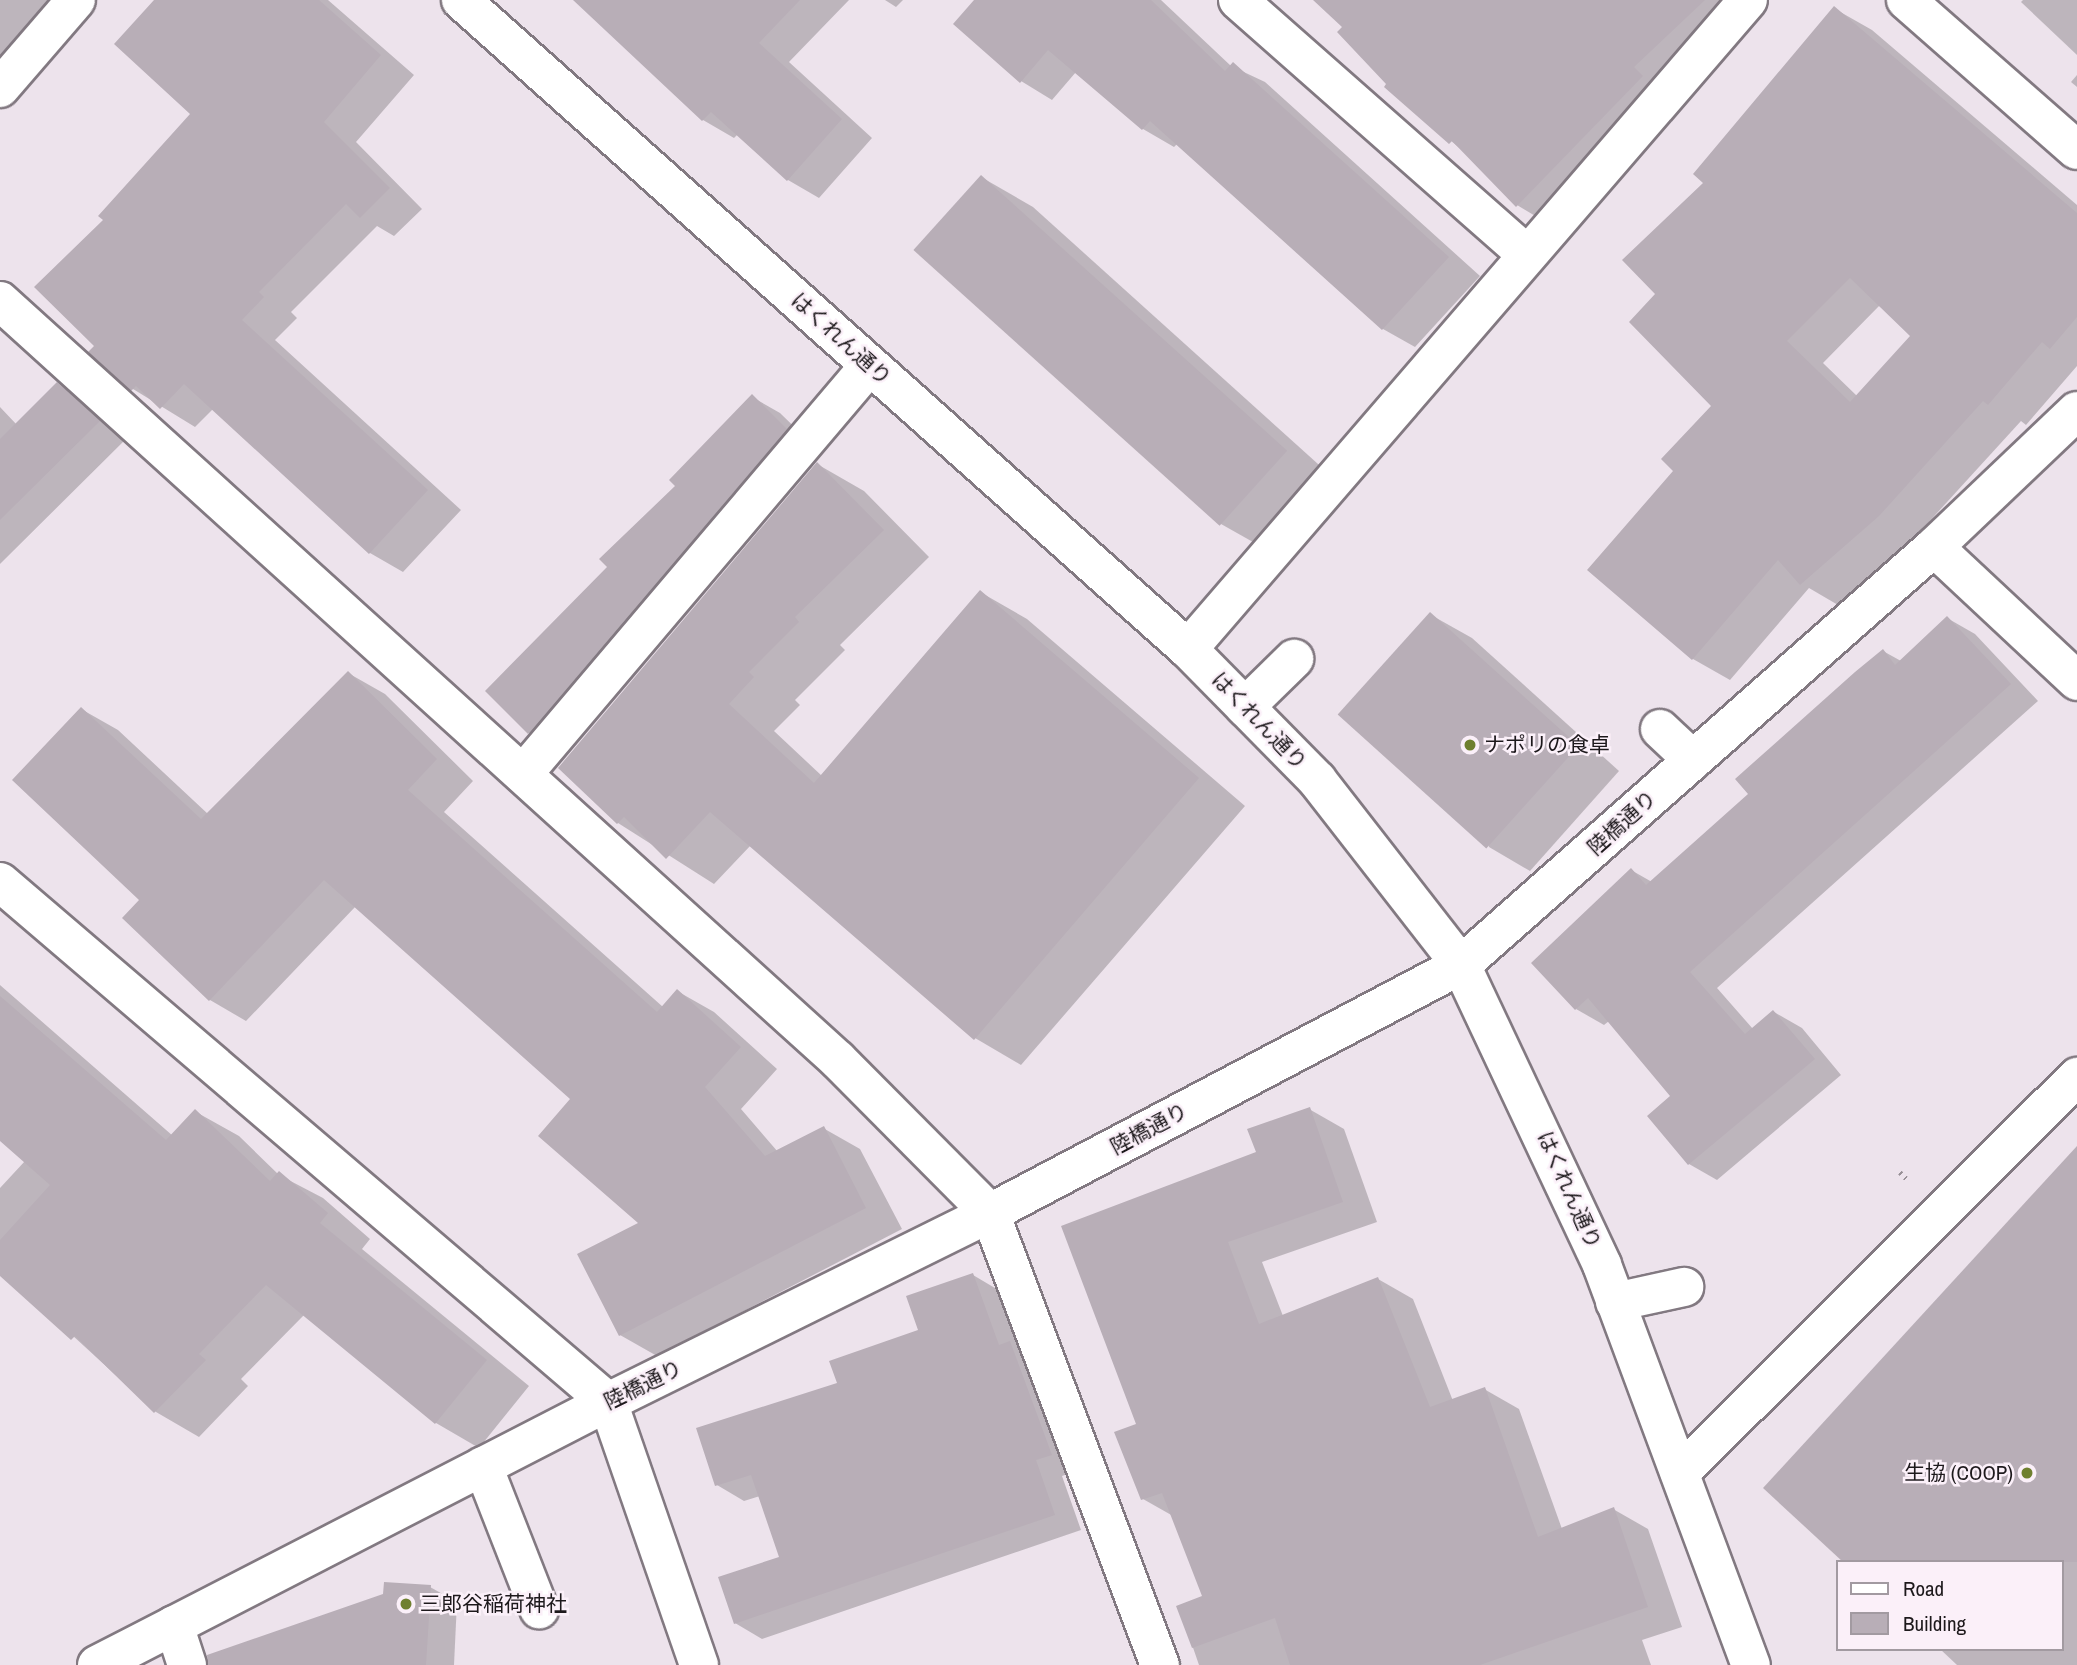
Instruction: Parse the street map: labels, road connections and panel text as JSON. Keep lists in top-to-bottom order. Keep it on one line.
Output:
{"streets":{"street":["はくれん通り","陸橋通り"]},"crossings":[["はくれん通り","陸橋通り"]],"places":["ナポリの食卓","生協 (COOP)","三郎谷稲荷神社"],"legend":["Road","Building"]}
